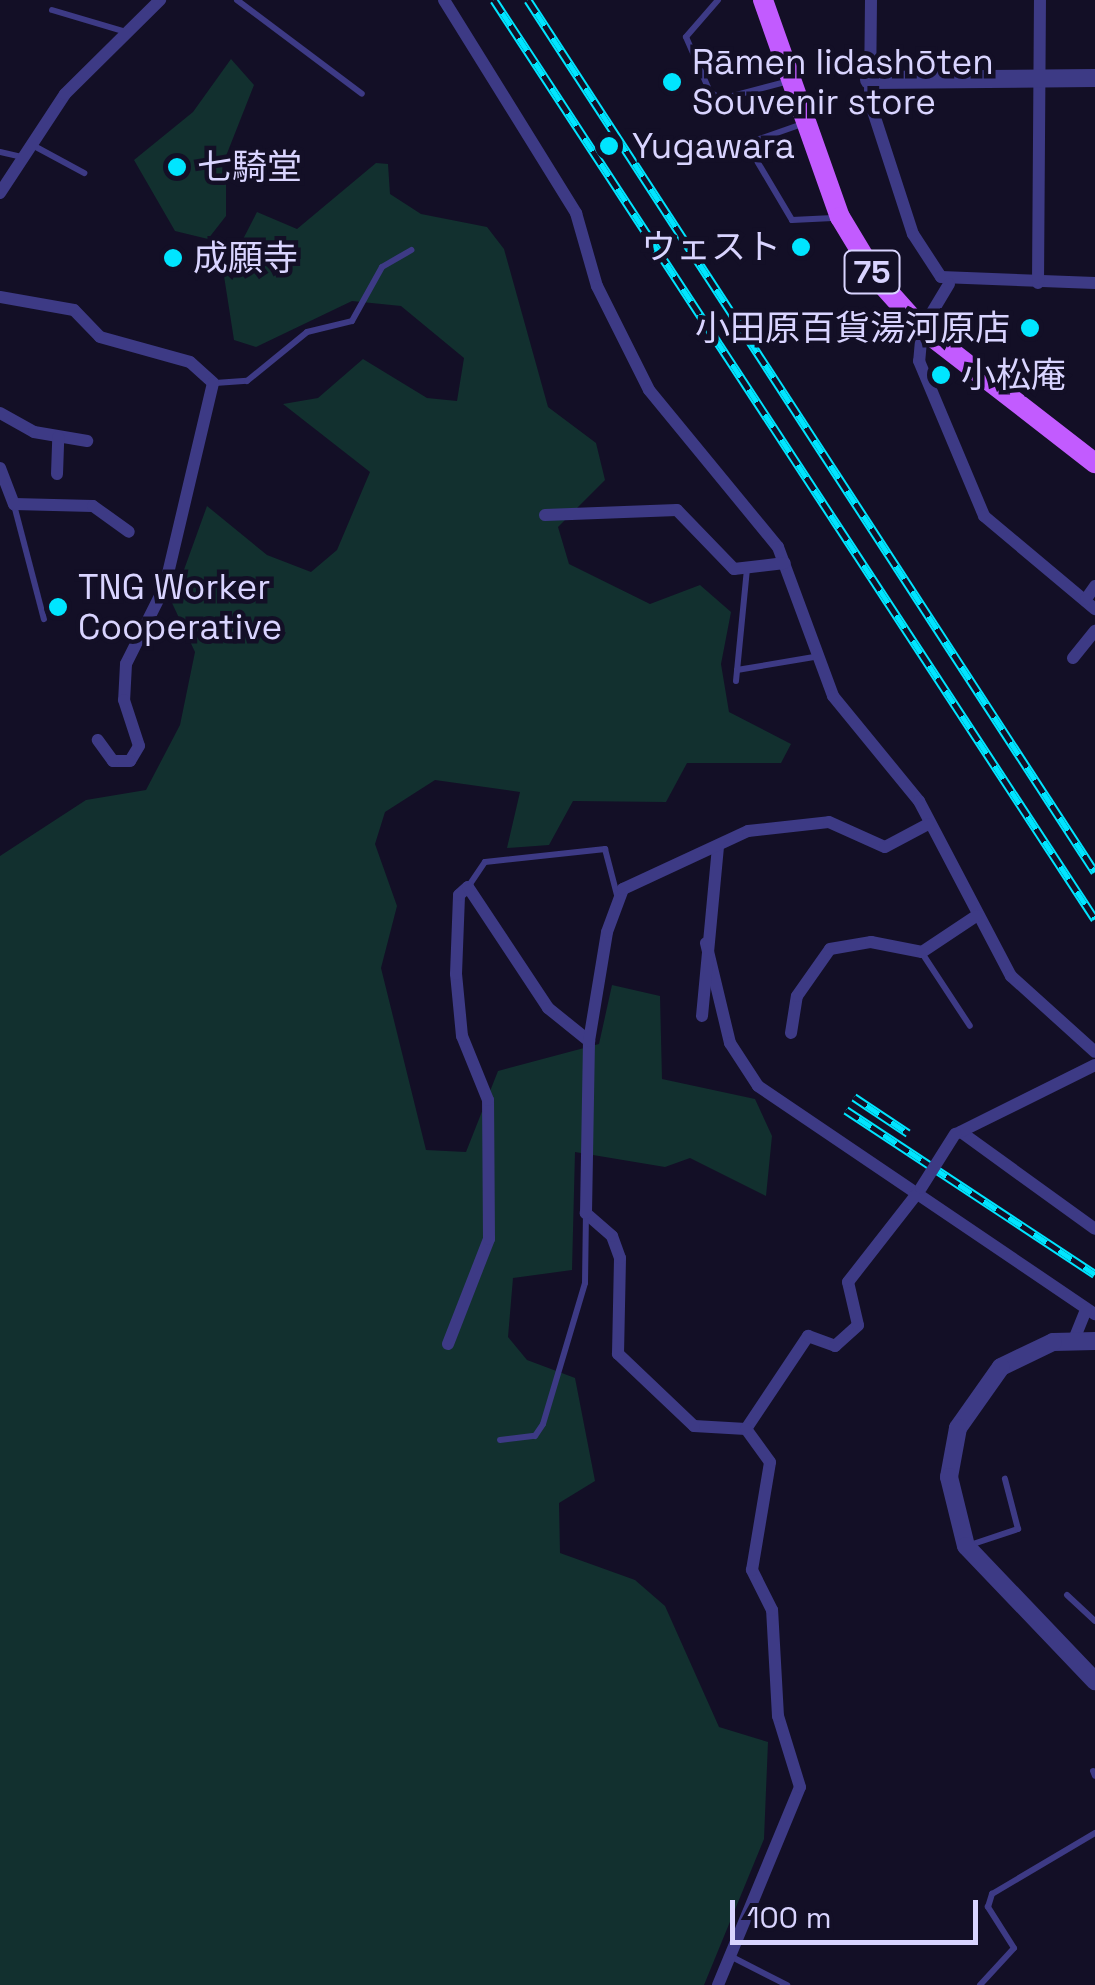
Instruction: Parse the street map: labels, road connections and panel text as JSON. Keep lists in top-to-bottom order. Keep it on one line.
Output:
{"streets":{"main road":["75"]},"places":["Rāmen Iidashōten Souvenir store","Yugawara","七騎堂","ウェスト","成願寺","小田原百貨湯河原店","小松庵","TNG Worker Cooperative"],"scale_bar":"100 m"}
